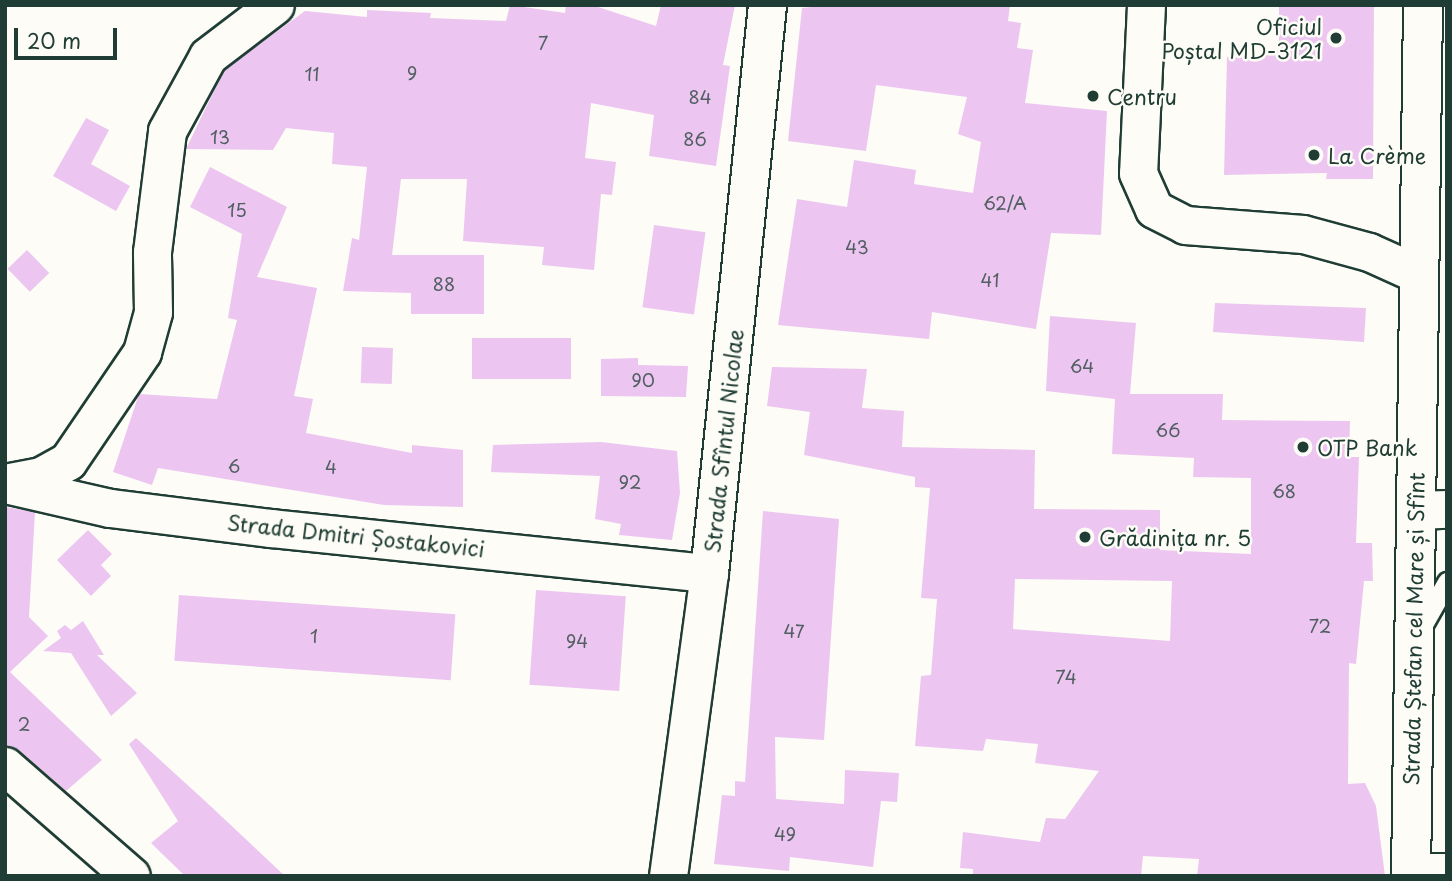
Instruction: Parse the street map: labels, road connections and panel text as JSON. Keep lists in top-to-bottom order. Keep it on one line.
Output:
{"streets":{"main road":["Strada Ștefan cel Mare și Sfînt"],"street":["Strada Sfîntul Nicolae","Strada Dmitri Șostakovici"]},"crossings":[["Strada Sfîntul Nicolae","Strada Dmitri Șostakovici"]],"places":["Oficiul Poștal MD-3121","Centru","La Crème","OTP Bank","Grădinița nr. 5"],"house_numbers":["7","9","11","84","13","86","62/A","15","43","41","88","64","90","66","6","4","92","68","72","47","1","94","74","2","49"],"scale_bar":"20 m"}
